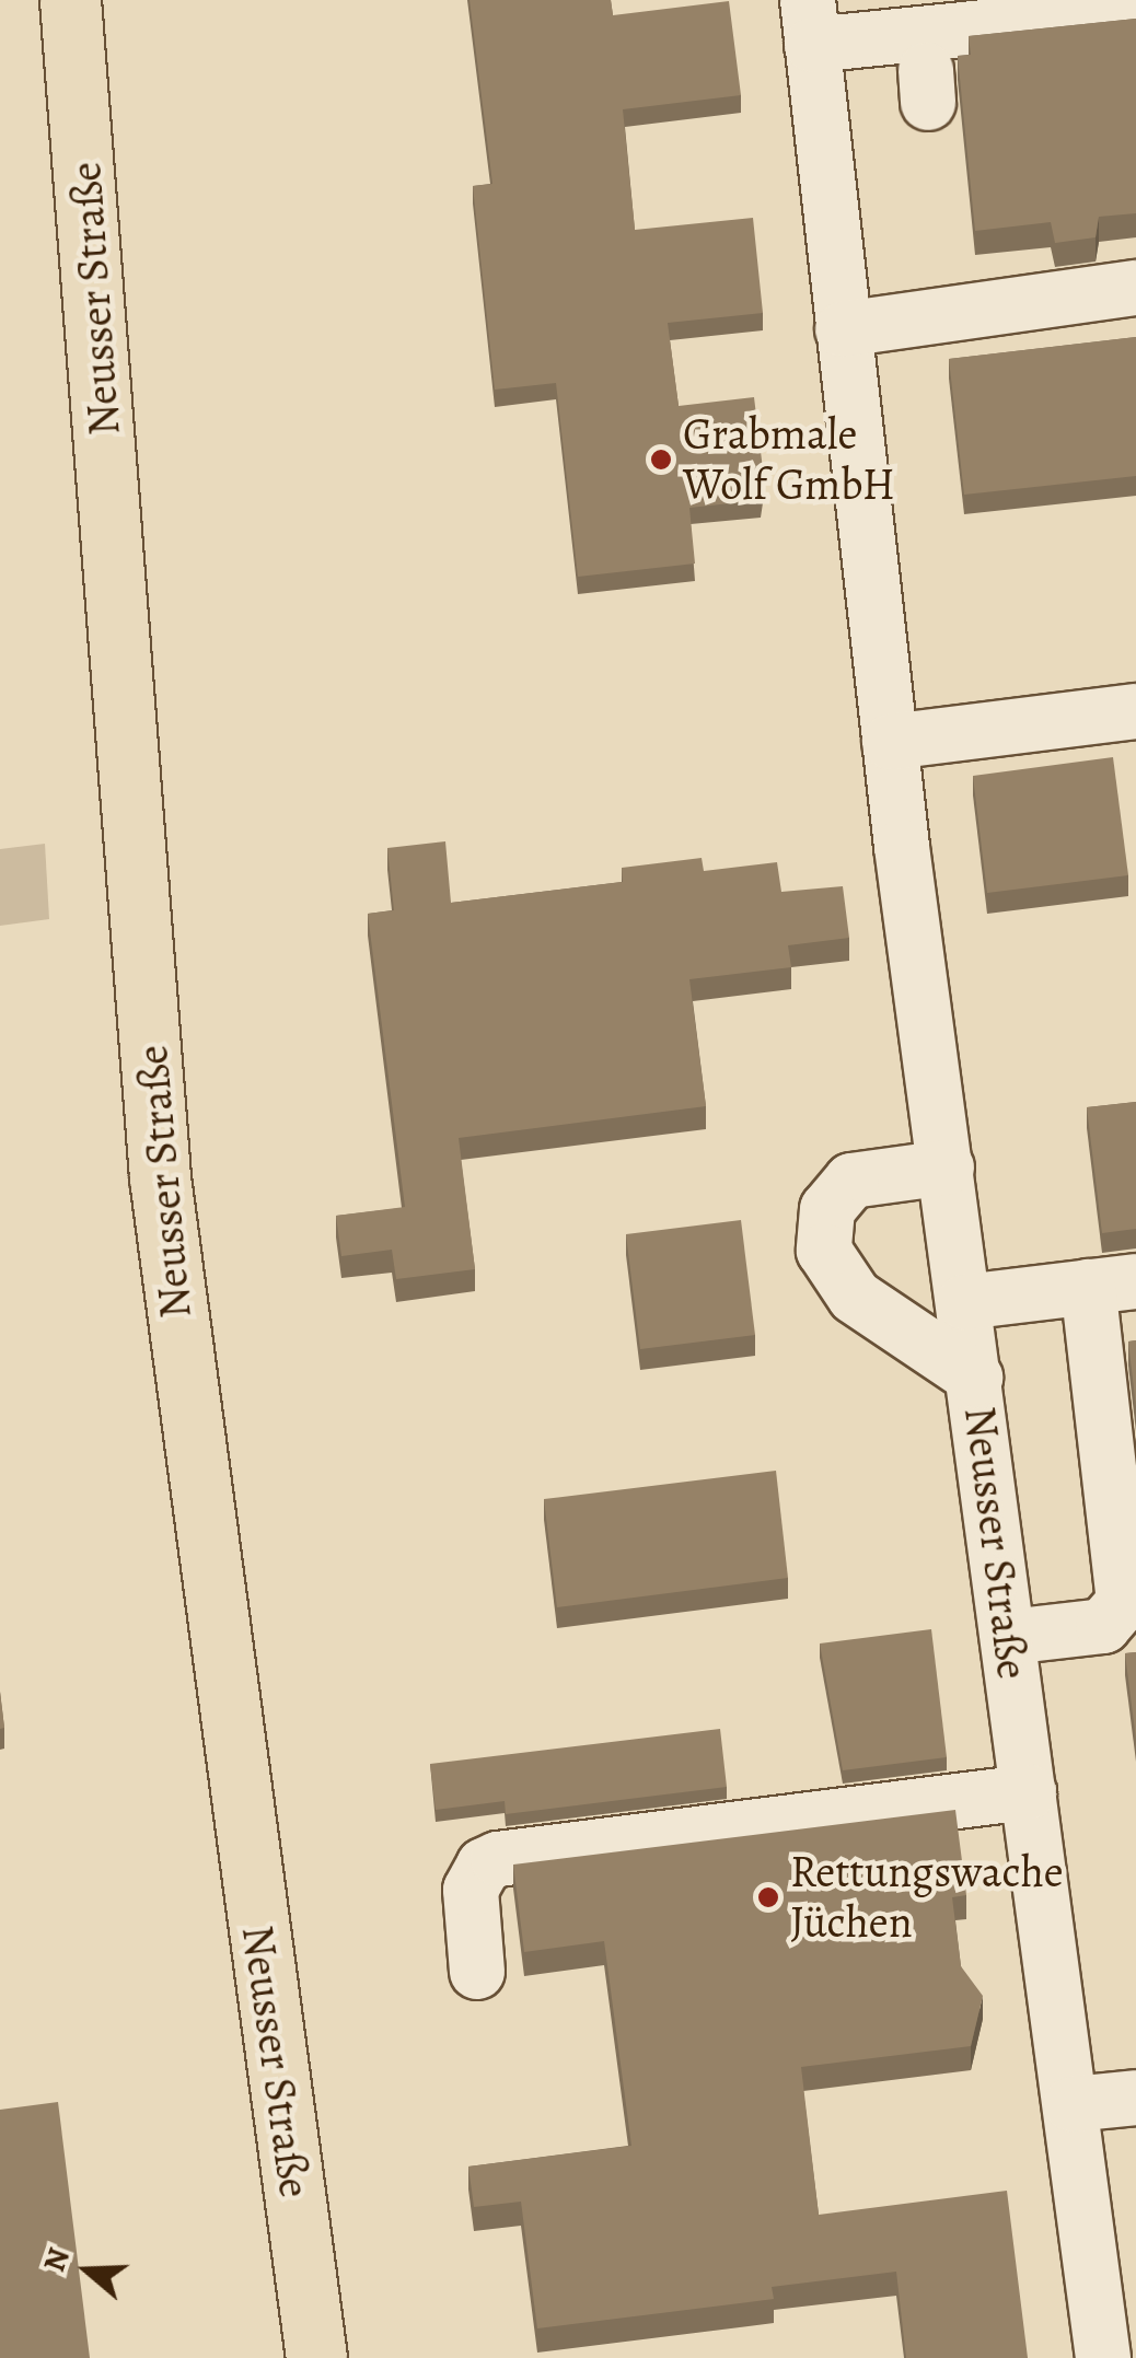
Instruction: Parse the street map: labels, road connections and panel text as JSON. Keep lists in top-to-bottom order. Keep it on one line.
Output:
{"streets":{"main road":["Neusser Straße"]},"places":["Grabmale Wolf GmbH","Rettungswache Jüchen"],"north":"left"}
